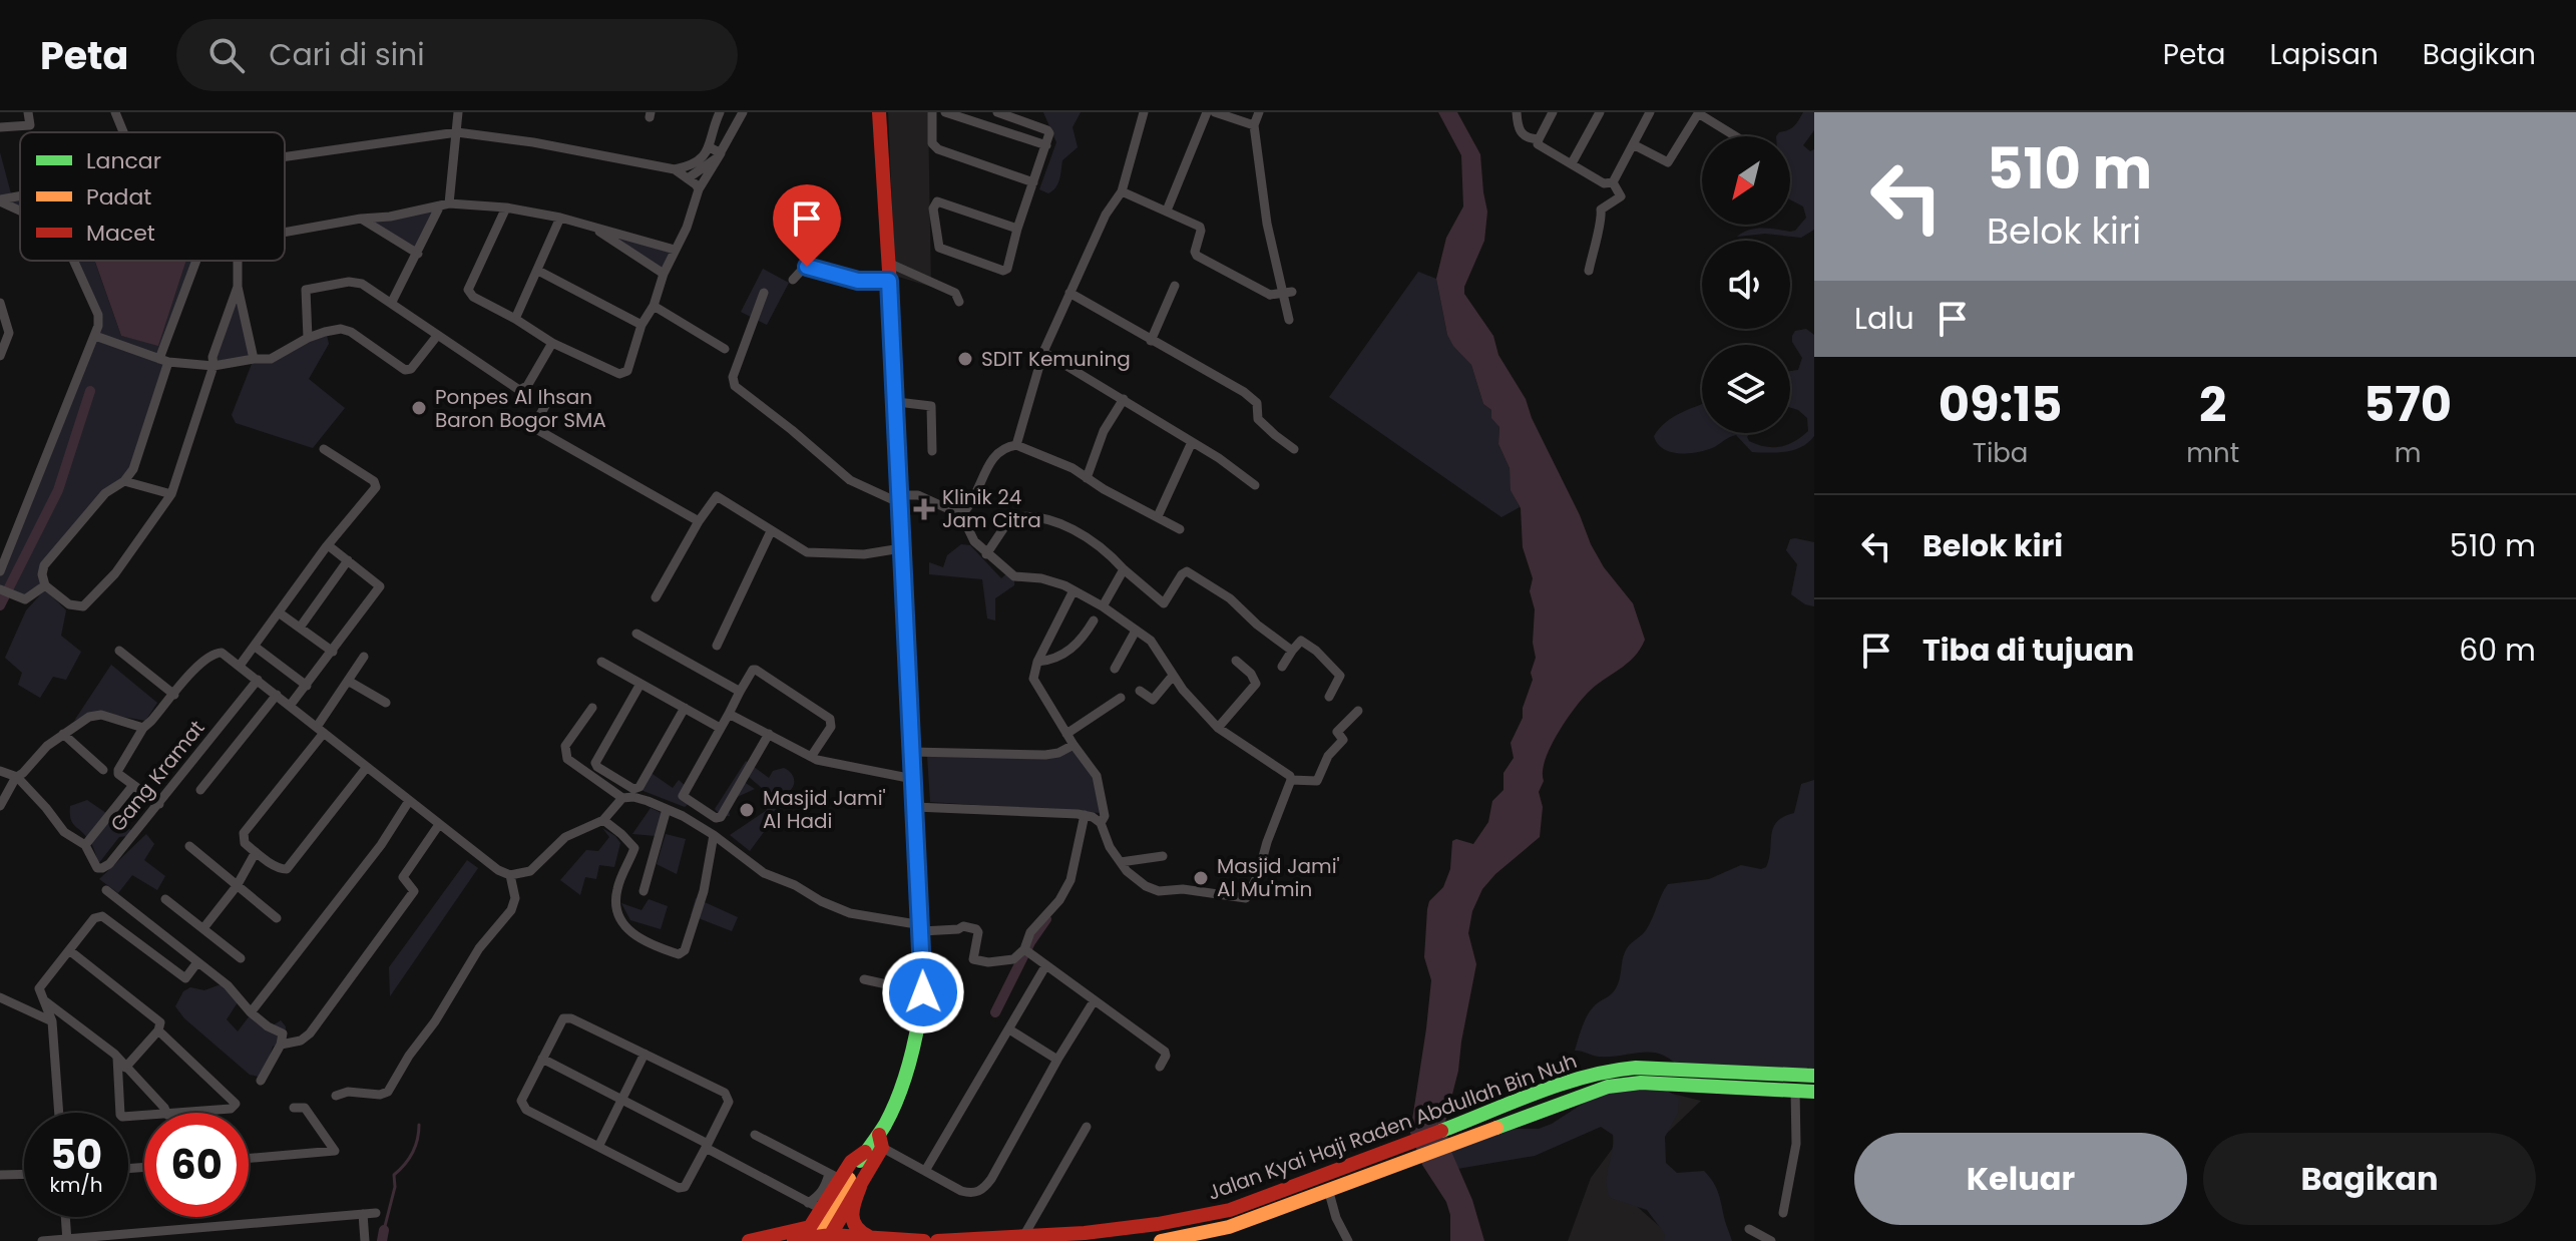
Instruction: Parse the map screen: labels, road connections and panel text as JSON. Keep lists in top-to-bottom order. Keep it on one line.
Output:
{"streets":{"main road":["Jalan Kyai Haji Raden Abdullah Bin Nuh"],"street":["Gang Kramat"]},"places":{"other":["SDIT Kemuning","Ponpes Al Ihsan Baron Bogor SMA","Masjid Jami' Al Hadi","Masjid Jami' Al Mu'min"],"health":["Klinik 24 Jam Citra"]},"legend":["Lancar","Padat","Macet"],"north":"bottom left","page":{"header":"Peta","search":"Cari di sini","nav":["Peta","Lapisan","Bagikan"],"turn":["510 m","Belok kiri"],"then":"Lalu","eta":["09:15","Tiba","2","mnt","570","m"],"list":[{"name":"Belok kiri","value":"510 m"},{"name":"Tiba di tujuan","value":"60 m"}],"speed":"50 km/h","limit":"60","buttons":["Keluar","Bagikan"]}}
